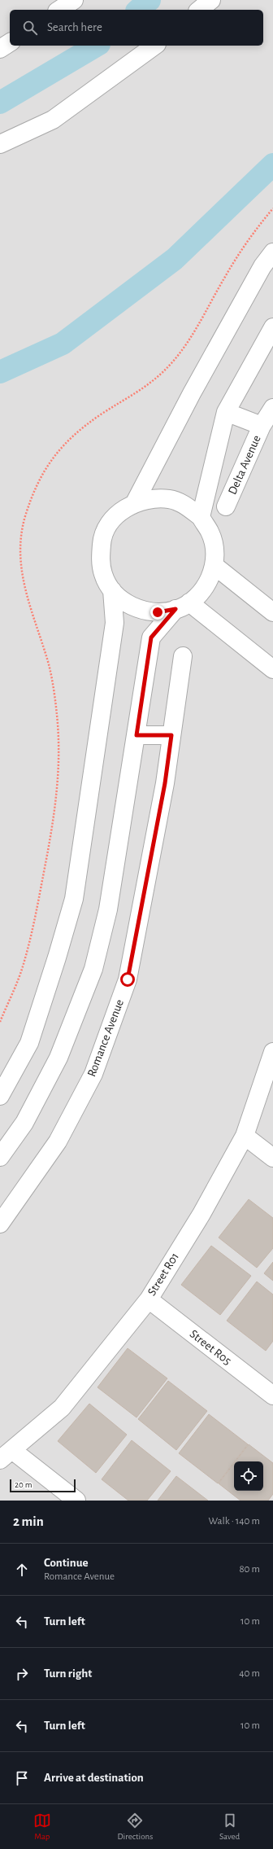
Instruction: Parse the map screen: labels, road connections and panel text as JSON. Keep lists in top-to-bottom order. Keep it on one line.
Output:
{"streets":{"street":["Delta Avenue","Romance Avenue","Street R01","Street R05"]},"crossings":[["Street R01","Street R05"]],"scale_bar":"20 m","page":{"search":"Search here","scale":"20 m","heading":["2 min","Walk · 140 m"],"list":[["Continue","Romance Avenue","80 m"],["Turn left","10 m"],["Turn right","40 m"],["Turn left","10 m"],"Arrive at destination"],"nav":["Map","Directions","Saved"]}}
